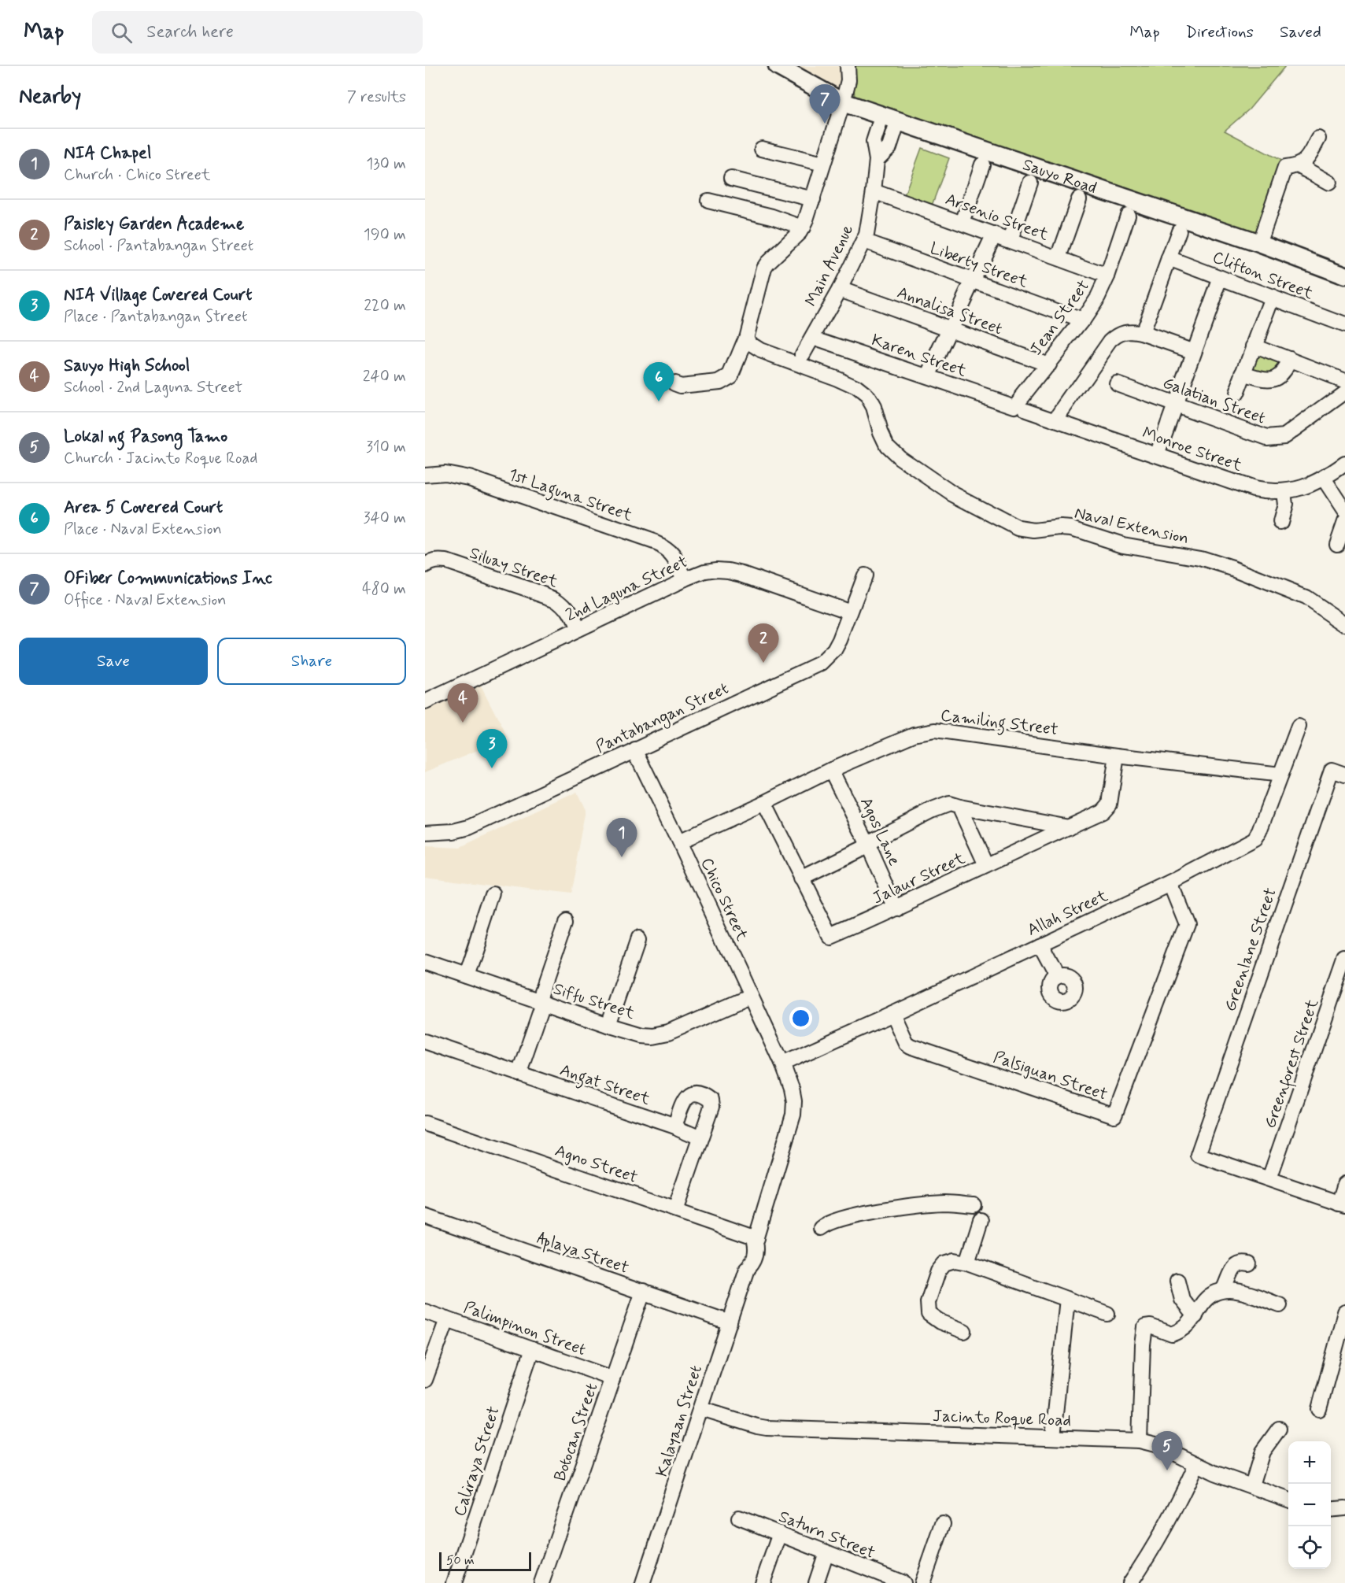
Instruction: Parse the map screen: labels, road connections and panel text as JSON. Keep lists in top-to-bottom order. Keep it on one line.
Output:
{"streets":{"main road":["Sauyo Road"],"street":["Arsenio Street","Liberty Street","Main Avenue","Clifton Street","Annalisa Street","Jean Street","Karen Street","Galatian Street","Monroe Street","1st Laguna Street","Naval Extension","Siluay Street","2nd Laguna Street","Pantabangan Street","Camiling Street","Agos Lane","Jalaur Street","Chico Street","Allah Street","Greenlane Street","Siffu Street","Greenforest Street","Palsiguan Street","Angat Street","Agno Street","Aplaya Street","Palimpinon Street","Jacinto Roque Road","Kalayaan Street","Botocan Street","Caliraya Street","Saturn Street"]},"crossings":[["Sauyo Road","Main Avenue"],["Arsenio Street","Main Avenue"],["Arsenio Street","Jean Street"],["Liberty Street","Main Avenue"],["Liberty Street","Jean Street"],["Main Avenue","Annalisa Street"],["Main Avenue","Karen Street"],["Annalisa Street","Jean Street"],["Jean Street","Karen Street"],["Jean Street","Monroe Street"],["Karen Street","Monroe Street"],["1st Laguna Street","2nd Laguna Street"],["Siluay Street","2nd Laguna Street"],["2nd Laguna Street","Pantabangan Street"],["Pantabangan Street","Chico Street"],["Camiling Street","Agos Lane"],["Camiling Street","Jalaur Street"],["Camiling Street","Chico Street"],["Camiling Street","Allah Street"],["Agos Lane","Jalaur Street"],["Chico Street","Allah Street"],["Chico Street","Siffu Street"],["Chico Street","Kalayaan Street"],["Allah Street","Palsiguan Street"],["Allah Street","Kalayaan Street"],["Greenlane Street","Greenforest Street"],["Agno Street","Kalayaan Street"],["Aplaya Street","Kalayaan Street"],["Aplaya Street","Botocan Street"],["Palimpinon Street","Botocan Street"],["Palimpinon Street","Caliraya Street"],["Jacinto Roque Road","Kalayaan Street"]],"scale_bar":"50 m","page":{"header":"Map","search":"Search here","nav":["Map","Directions","Saved"],"heading":["Nearby","7 results"],"pins":["7","6","2","4","3","1","5"],"list":[{"mark":"1","name":"NIA Chapel","note":"Church · Chico Street","value":"130 m"},{"mark":"2","name":"Paisley Garden Academe","note":"School · Pantabangan Street","value":"190 m"},{"mark":"3","name":"NIA Village Covered Court","note":"Place · Pantabangan Street","value":"220 m"},{"mark":"4","name":"Sauyo High School","note":"School · 2nd Laguna Street","value":"240 m"},{"mark":"5","name":"Lokal ng Pasong Tamo","note":"Church · Jacinto Roque Road","value":"310 m"},{"mark":"6","name":"Area 5 Covered Court","note":"Place · Naval Extension","value":"340 m"},{"mark":"7","name":"OFiber Communications Inc","note":"Office · Naval Extension","value":"480 m"}],"buttons":["Save","Share"],"map_buttons":["+","−"],"scale":"50 m"}}
